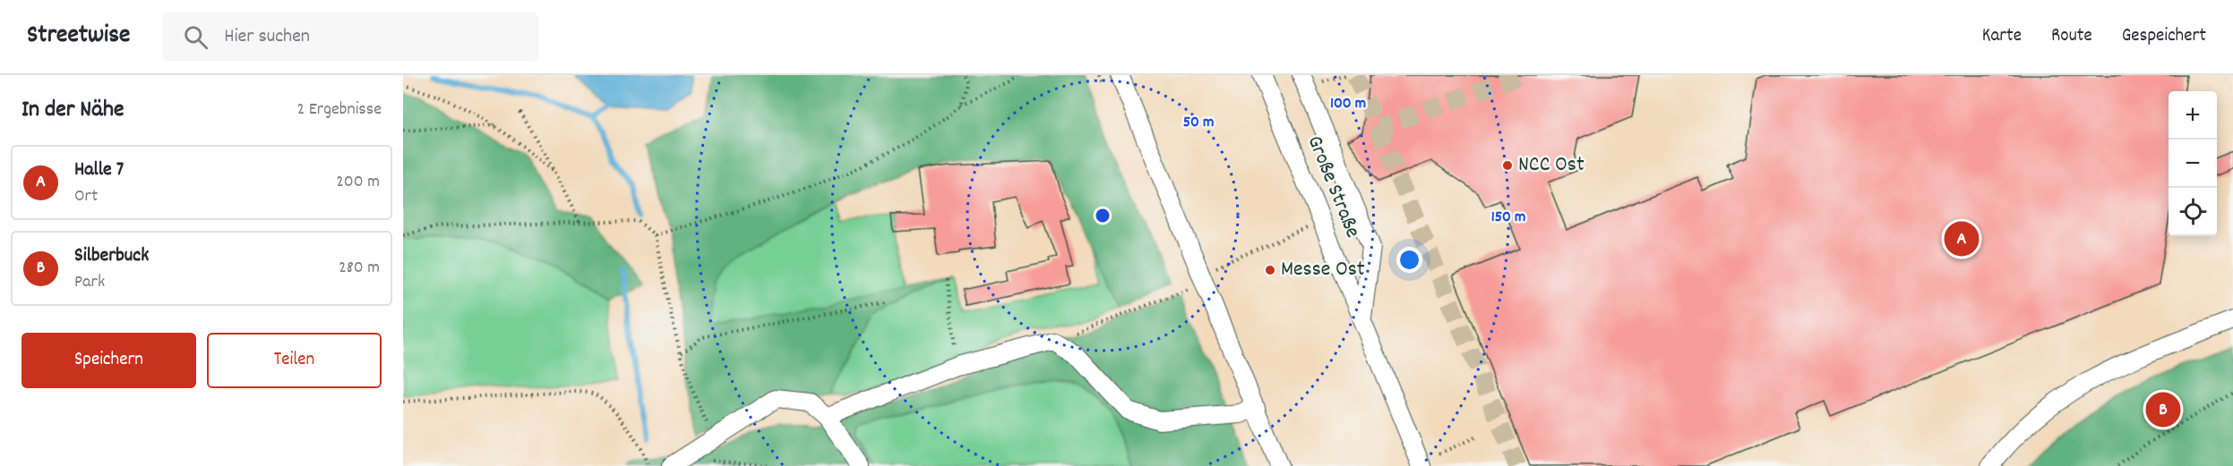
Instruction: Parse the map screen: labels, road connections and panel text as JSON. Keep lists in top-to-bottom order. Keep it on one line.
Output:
{"streets":{"lane":["Große Straße"]},"places":["NCC Ost","Messe Ost"],"page":{"header":"Streetwise","search":"Hier suchen","nav":["Karte","Route","Gespeichert"],"heading":["In der Nähe","2 Ergebnisse"],"map_buttons":["+","−"],"list":[{"mark":"A","name":"Halle 7","note":"Ort","value":"200 m"},{"mark":"B","name":"Silberbuck","note":"Park","value":"280 m"}],"pins":["A","B"],"buttons":["Speichern","Teilen"]},"rings":["100 m","50 m","150 m"]}
